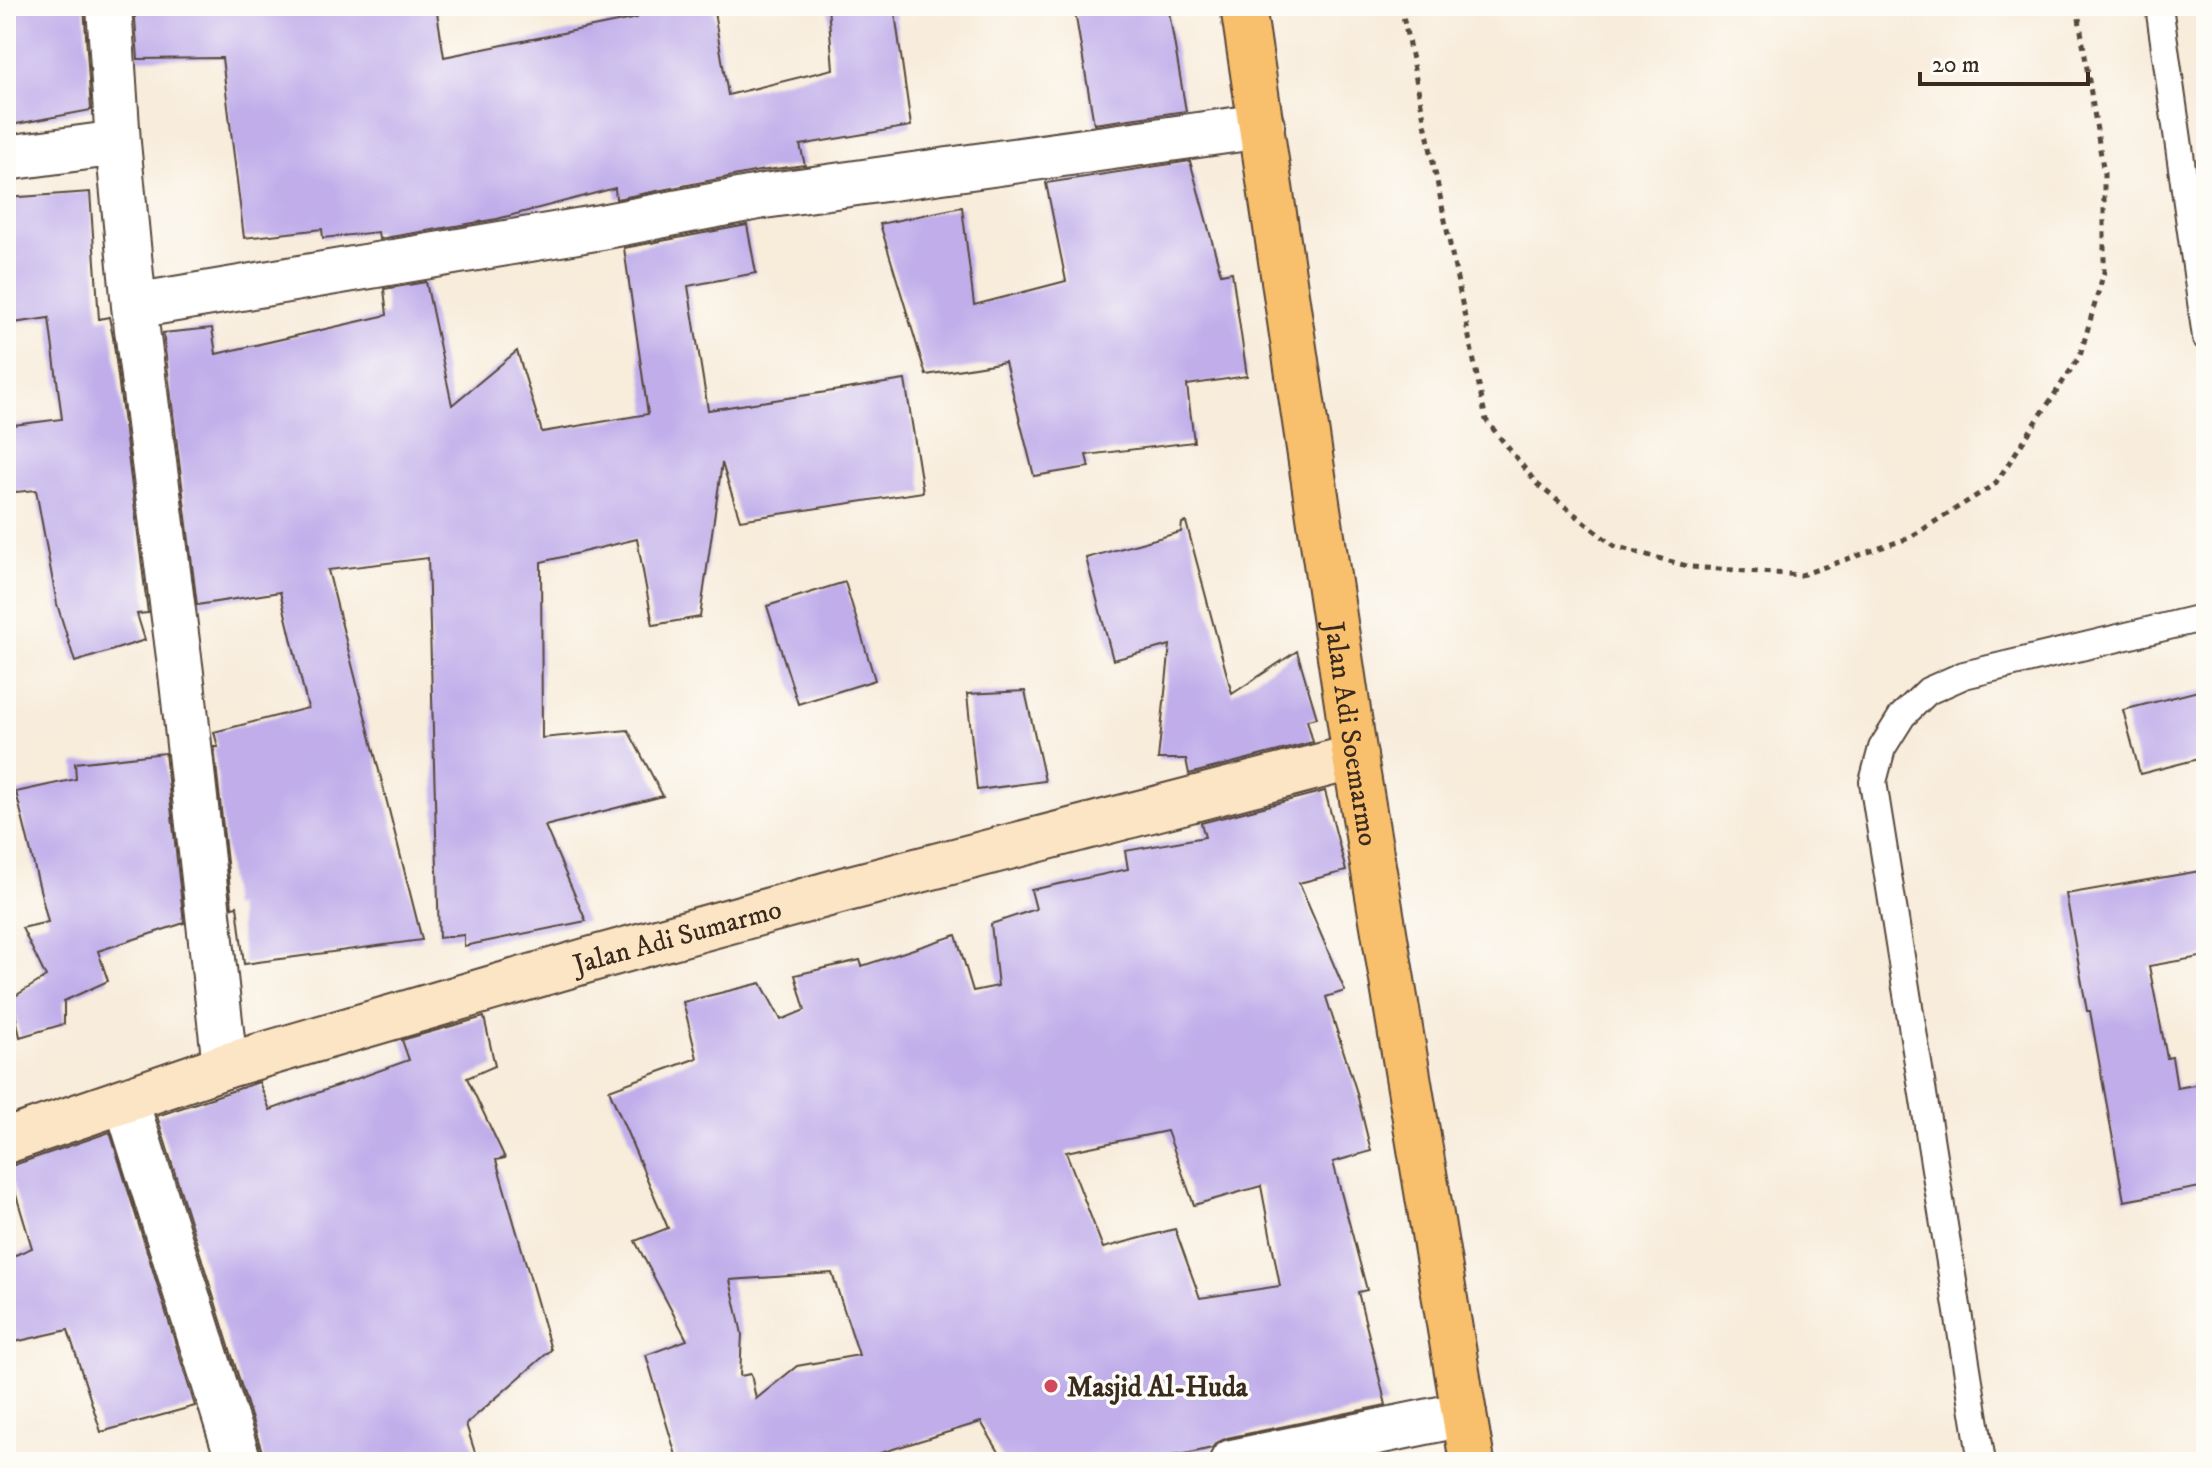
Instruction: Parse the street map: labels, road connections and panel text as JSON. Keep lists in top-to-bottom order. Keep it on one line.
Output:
{"streets":{"highway":["Jalan Adi Soemarmo"],"main road":["Jalan Adi Sumarmo"]},"crossings":[["Jalan Adi Soemarmo","Jalan Adi Sumarmo"]],"places":["Masjid Al-Huda"],"scale_bar":"20 m"}
